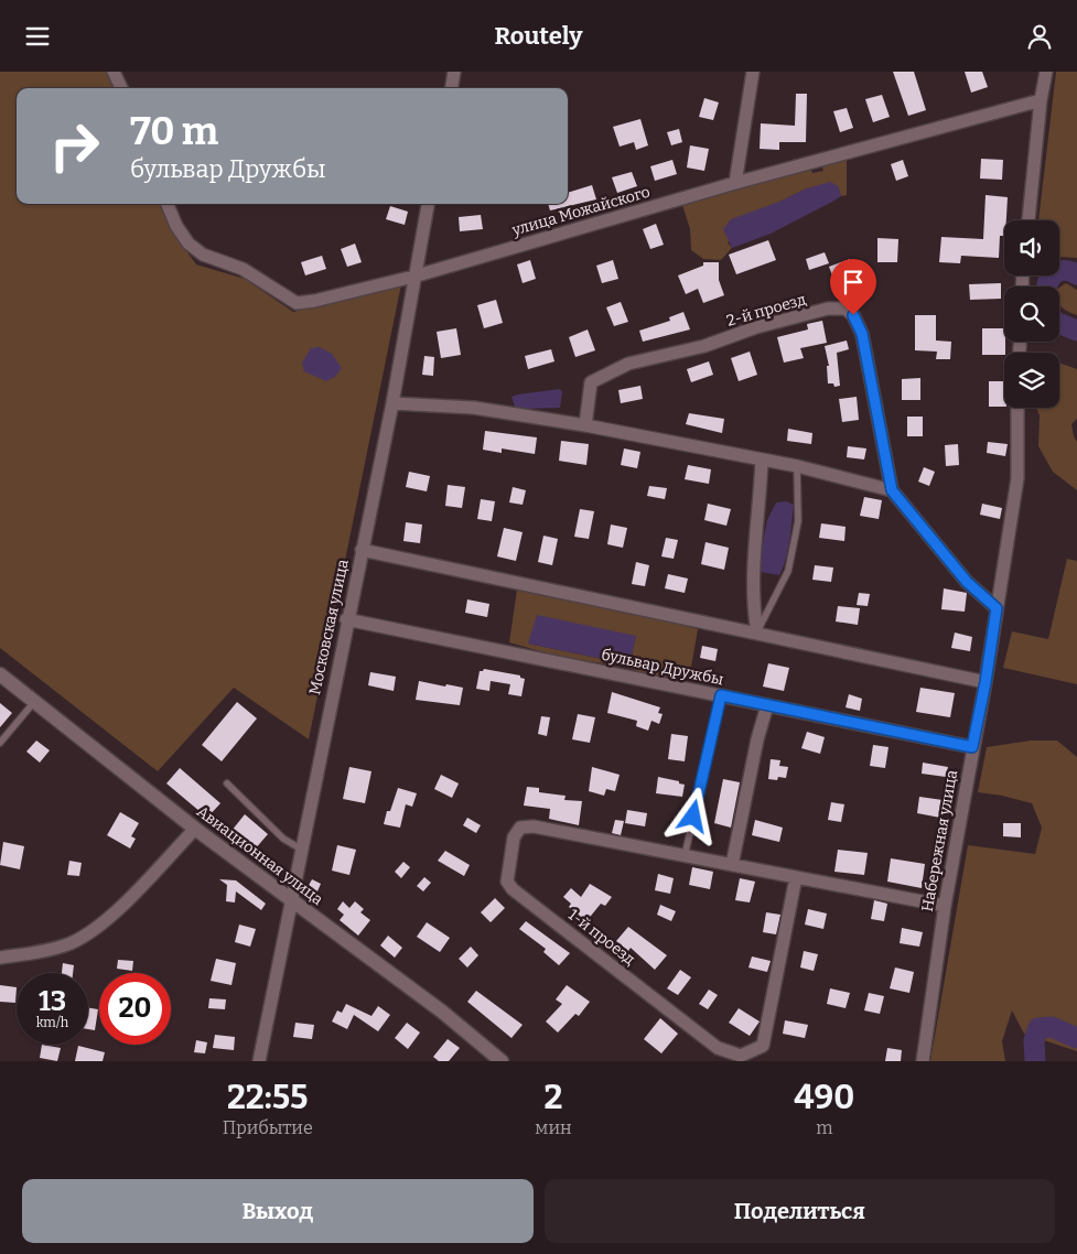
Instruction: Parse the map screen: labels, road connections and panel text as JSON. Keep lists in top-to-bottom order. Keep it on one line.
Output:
{"streets":{"street":["улица Можайского","2-й проезд","Московская улица","бульвар Дружбы","Набережная улица","Авиационная улица","1-й проезд"]},"crossings":[["улица Можайского","Московская улица"],["2-й проезд","Набережная улица"],["Московская улица","бульвар Дружбы"],["Московская улица","Авиационная улица"],["бульвар Дружбы","Набережная улица"],["Набережная улица","1-й проезд"]],"page":{"header":"Routely","turn":["70 m","бульвар Дружбы"],"speed":"13 km/h","limit":"20","eta":["22:55","Прибытие","2","мин","490","m"],"buttons":["Выход","Поделиться"]}}
